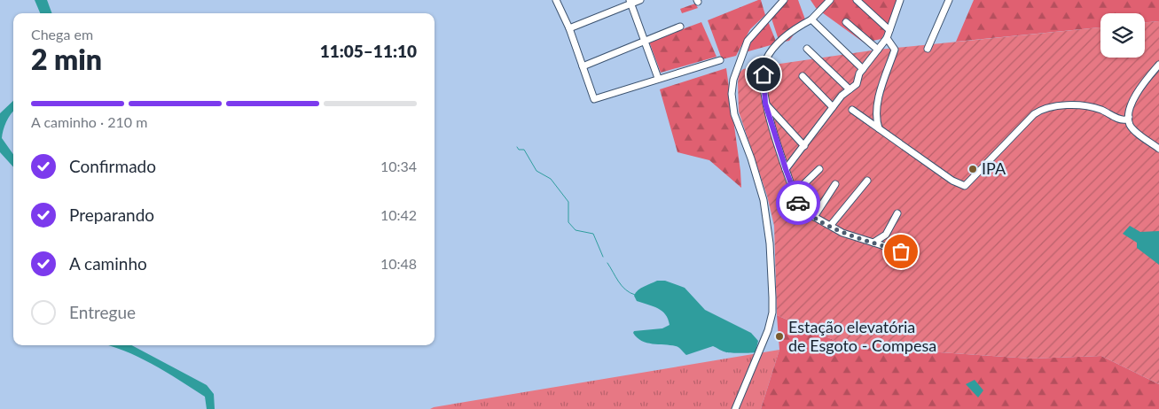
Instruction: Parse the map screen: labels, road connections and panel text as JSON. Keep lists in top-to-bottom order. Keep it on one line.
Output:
{"places":["IPA","Estação elevatória de Esgoto - Compesa"],"page":{"heading":["2 min","Chega em","11:05–11:10"],"bar":"A caminho · 210 m","list":[["Confirmado","10:34"],["Preparando","10:42"],["A caminho","10:48"],"Entregue"]}}
